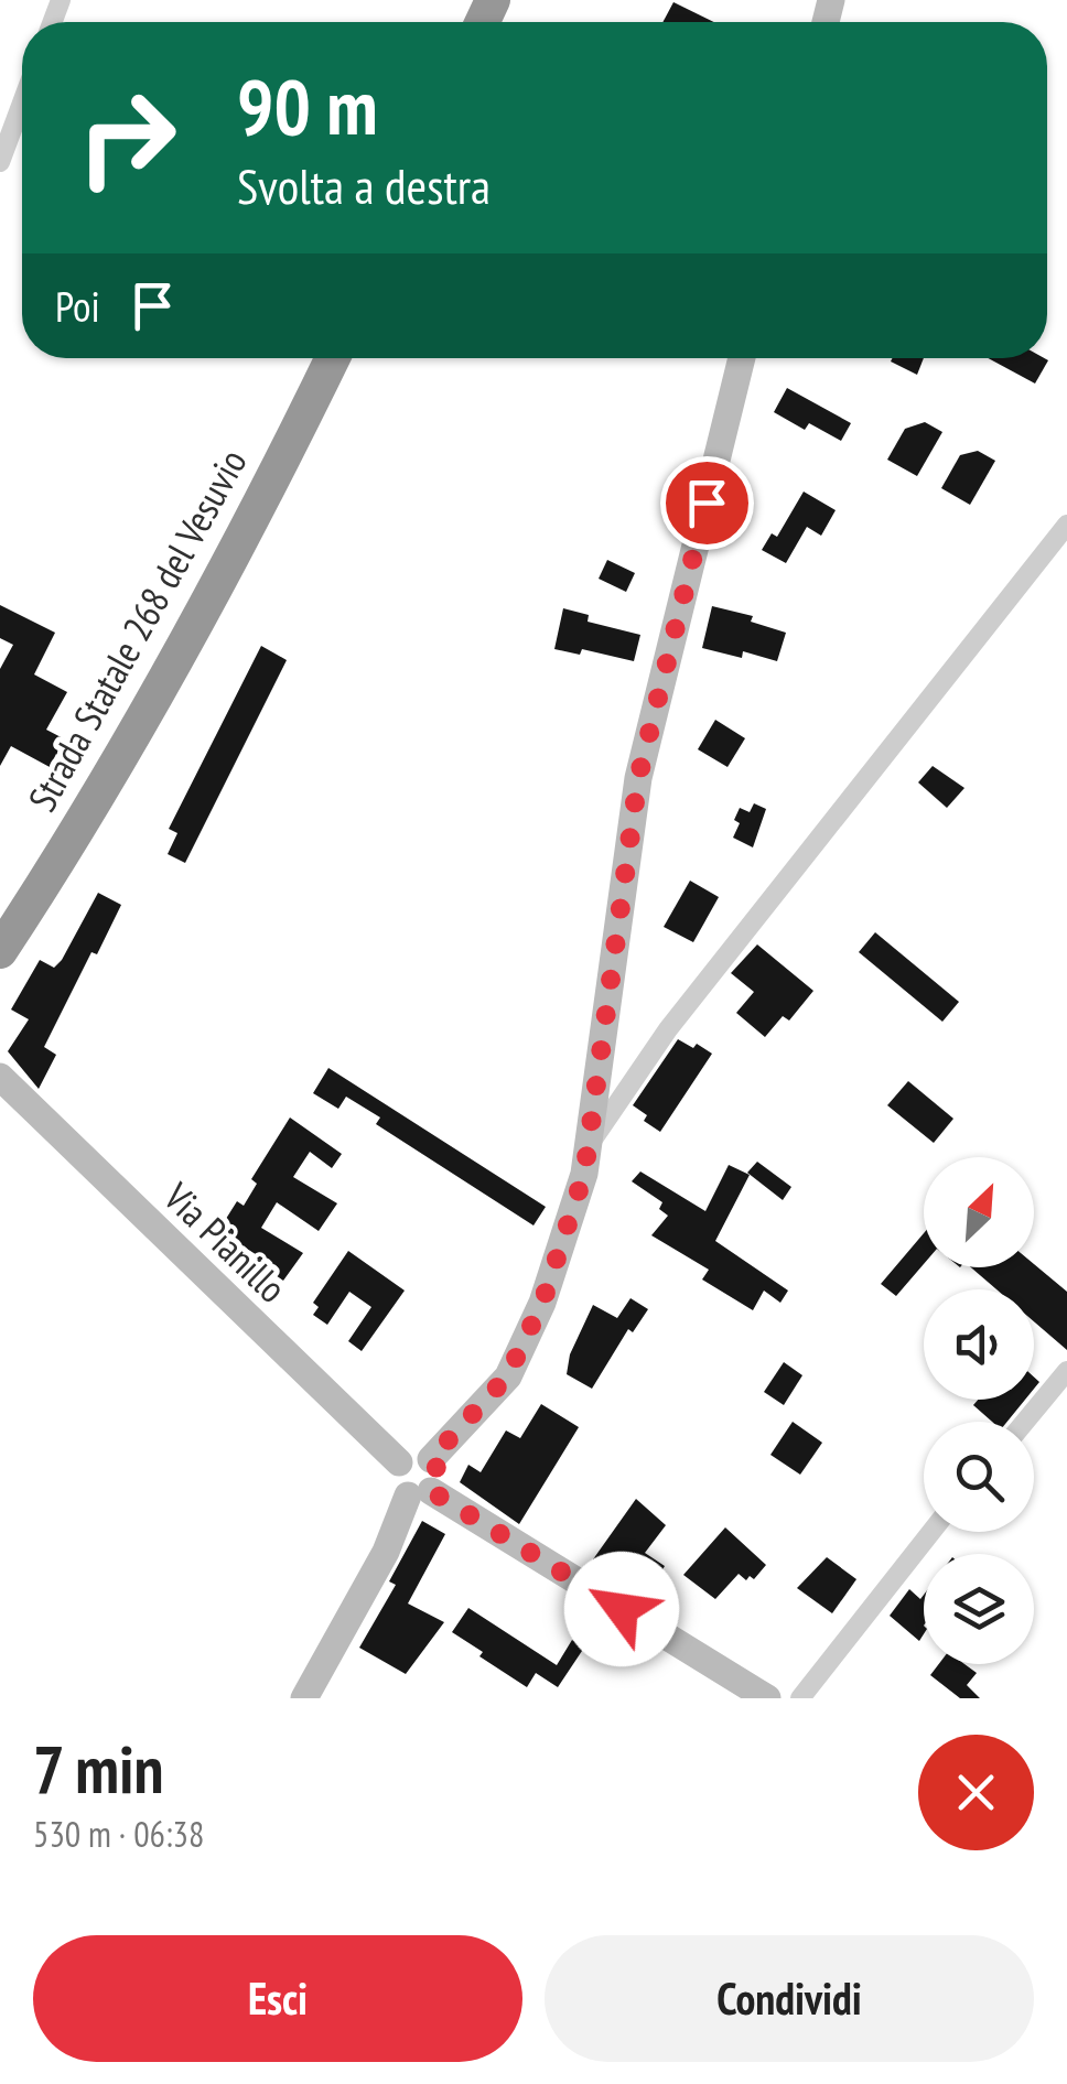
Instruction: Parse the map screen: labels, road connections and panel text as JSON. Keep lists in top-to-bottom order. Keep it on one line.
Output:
{"streets":{"highway":["Strada Statale 268 del Vesuvio"],"street":["Via Pianillo"]},"north":"top right","page":{"turn":["90 m","Svolta a destra"],"then":"Poi","heading":["7 min","530 m · 06:38"],"buttons":["Esci","Condividi"]}}
